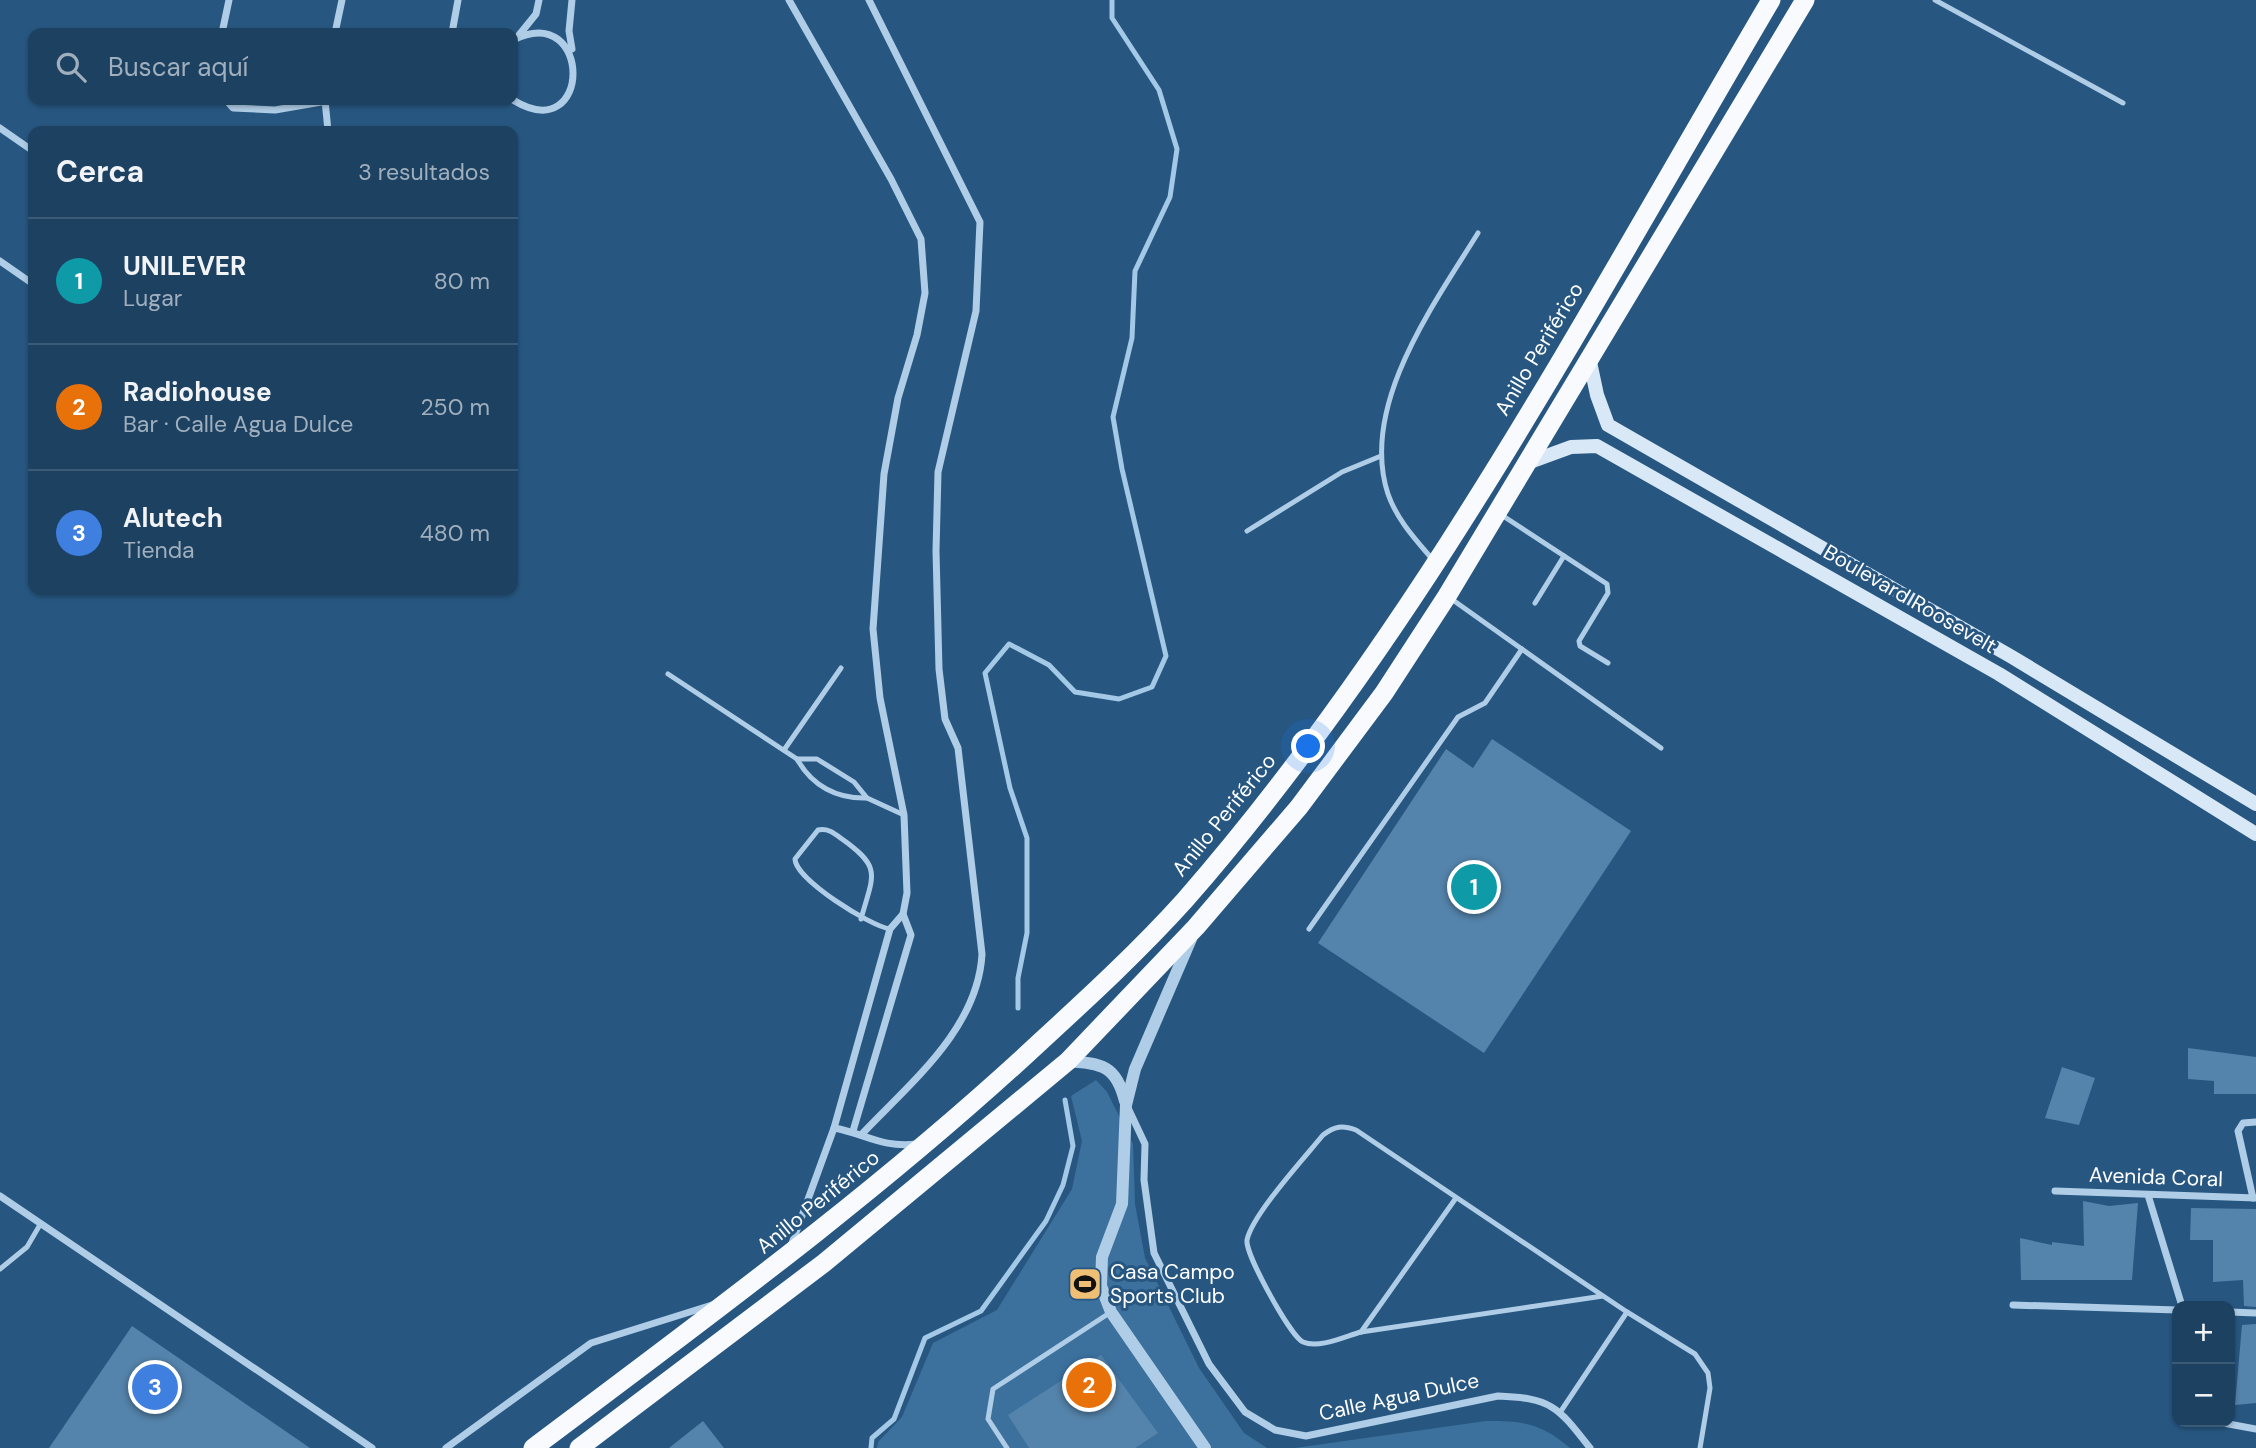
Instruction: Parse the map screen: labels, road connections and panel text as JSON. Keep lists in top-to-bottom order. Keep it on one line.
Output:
{"streets":{"highway":["Anillo Periférico"],"main road":["Boulevard Roosevelt"],"street":["Avenida Coral","Calle Agua Dulce"]},"places":{"sports":["Casa Campo Sports Club"]},"page":{"search":"Buscar aquí","heading":["Cerca","3 resultados"],"list":[{"mark":"1","name":"UNILEVER","note":"Lugar","value":"80 m"},{"mark":"2","name":"Radiohouse","note":"Bar · Calle Agua Dulce","value":"250 m"},{"mark":"3","name":"Alutech","note":"Tienda","value":"480 m"}],"pins":["1","2","3"],"map_buttons":["+","−"]}}
